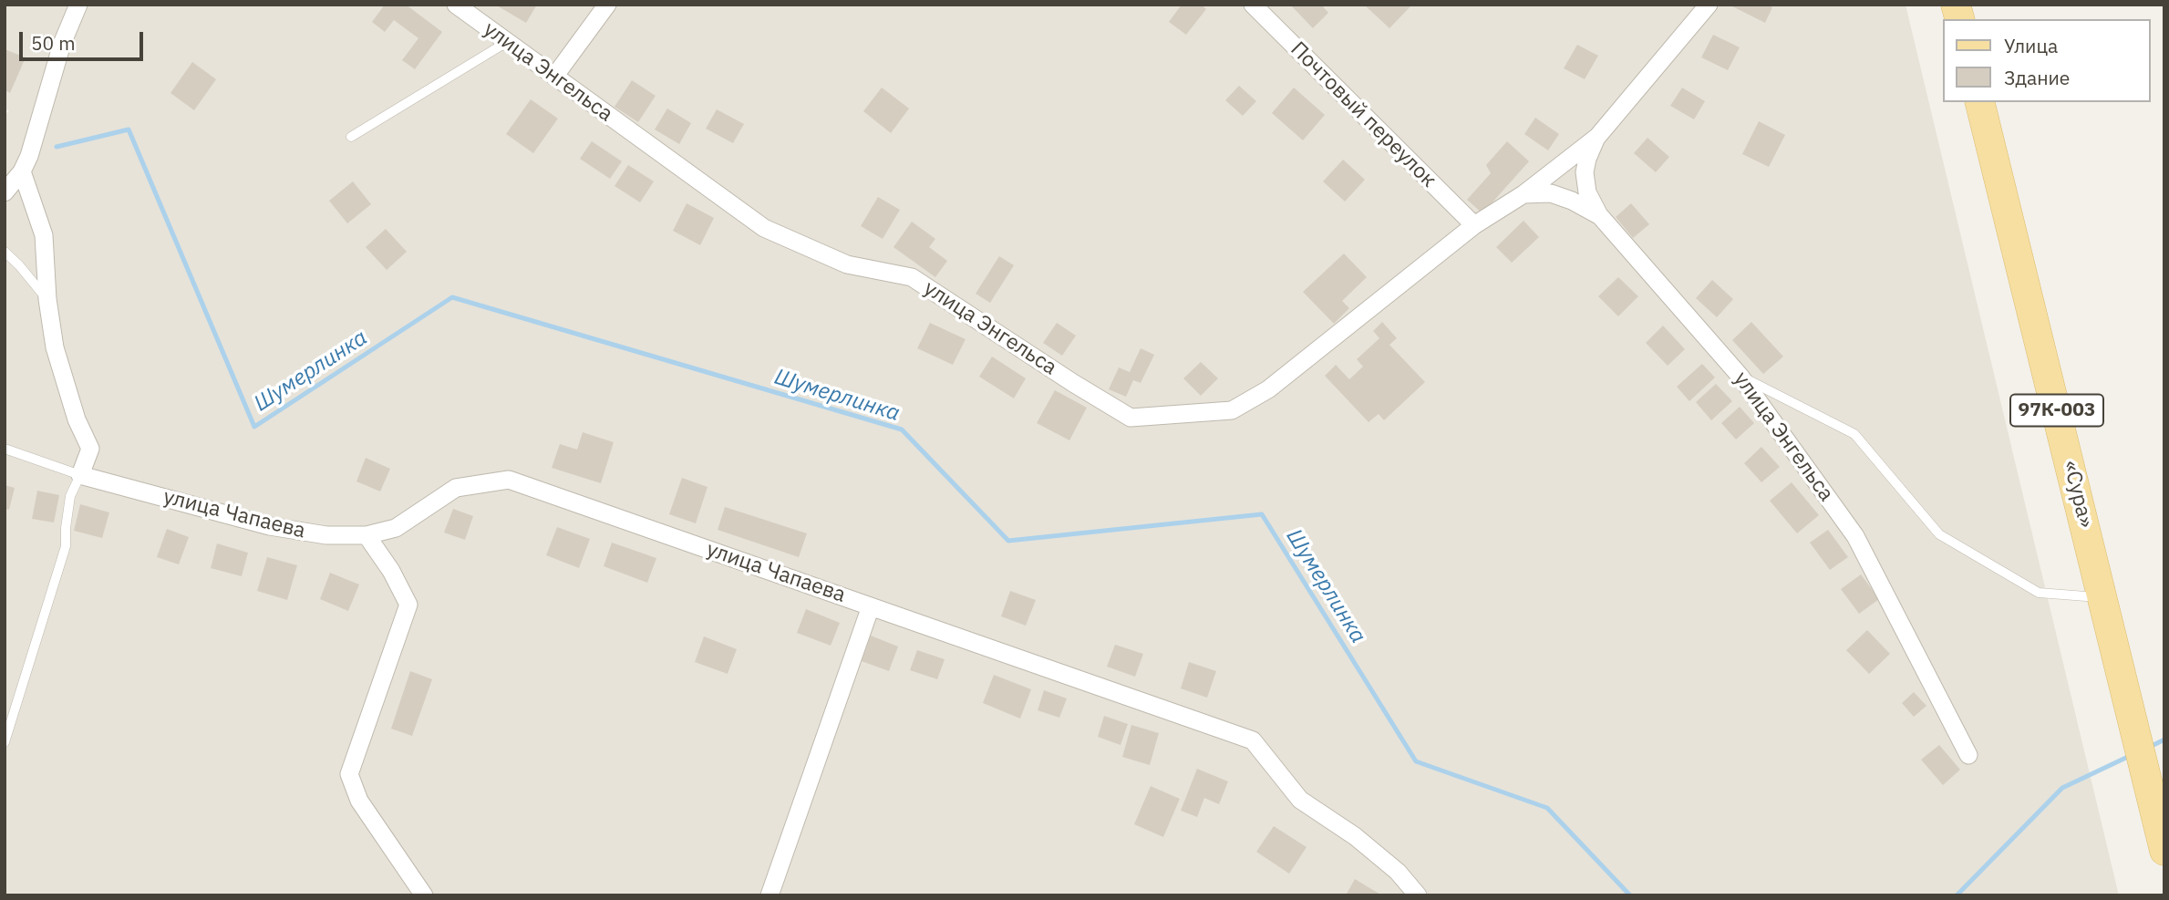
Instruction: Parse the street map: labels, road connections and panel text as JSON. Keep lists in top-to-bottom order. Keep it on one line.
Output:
{"streets":{"main road":["97К-003","«Сура»"],"street":["улица Энгельса","Почтовый переулок","улица Чапаева"]},"crossings":[["улица Энгельса","Почтовый переулок"]],"water":["Шумерлинка"],"legend":["Улица","Здание"],"scale_bar":"50 m"}
